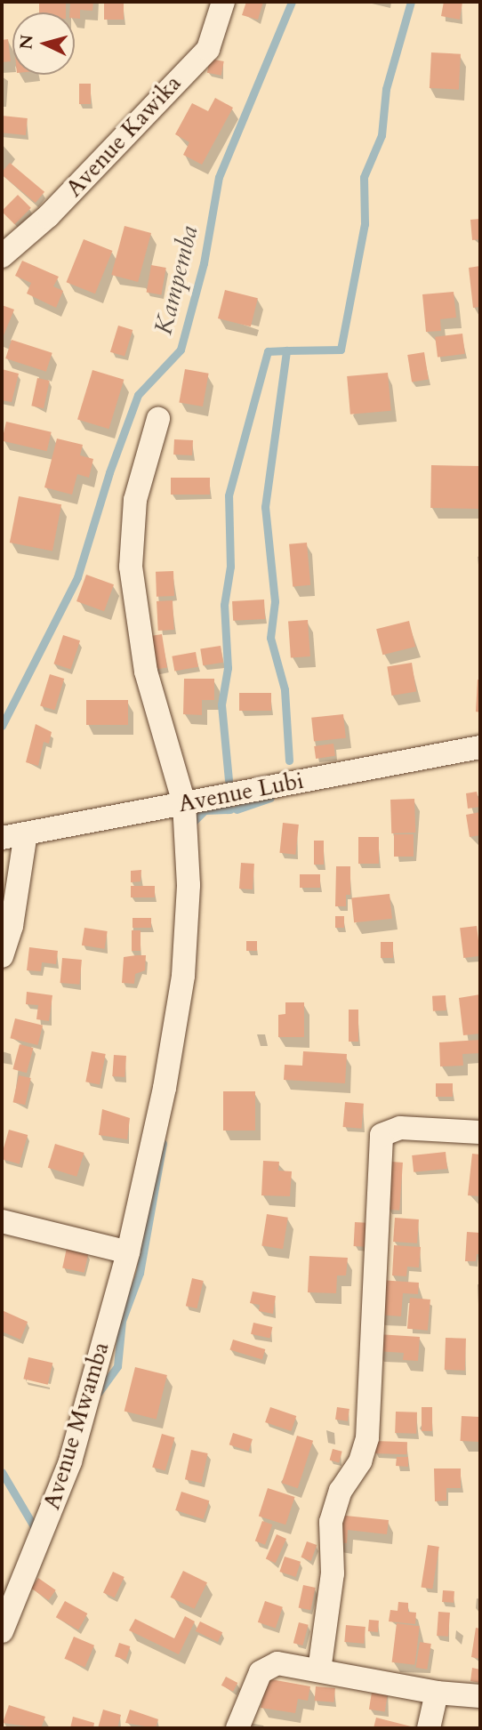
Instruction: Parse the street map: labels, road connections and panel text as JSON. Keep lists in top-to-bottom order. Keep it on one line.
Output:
{"streets":{"street":["Avenue Kawika","Avenue Lubi","Avenue Mwamba"]},"crossings":[["Avenue Lubi","Avenue Mwamba"]],"water":["Kampemba"],"north":"left"}
